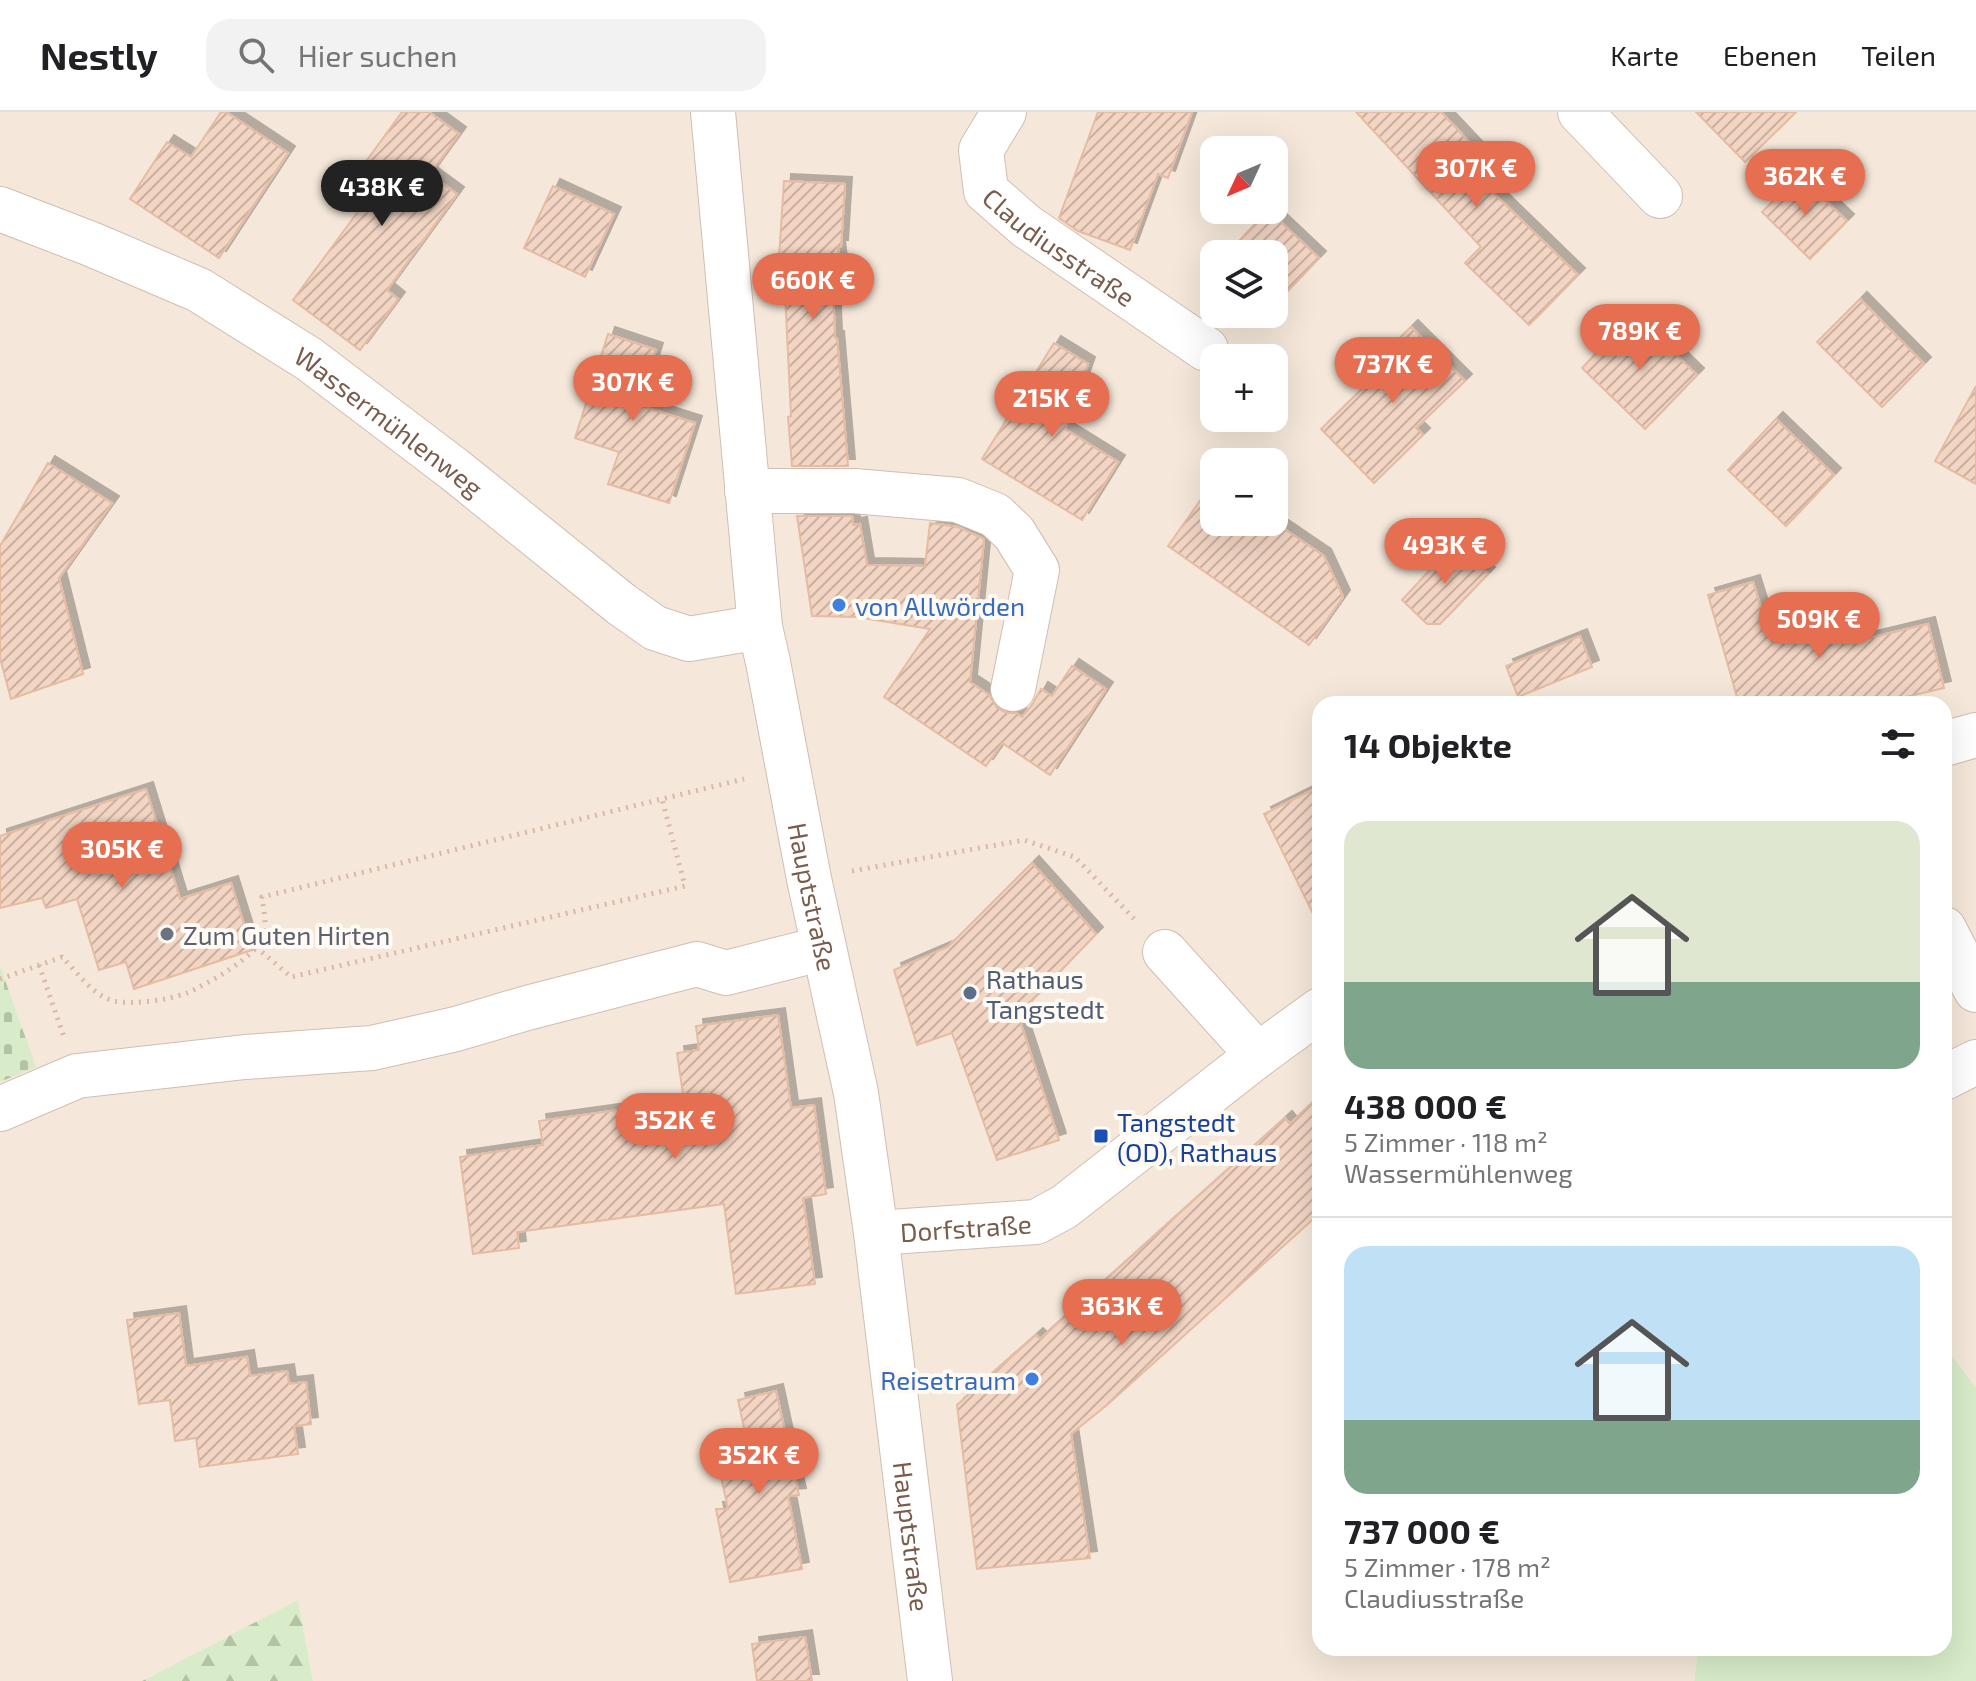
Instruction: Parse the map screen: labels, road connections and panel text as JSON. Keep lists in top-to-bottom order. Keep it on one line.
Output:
{"streets":{"street":["Claudiusstraße","Wassermühlenweg","Hauptstraße","Dorfstraße"]},"crossings":[["Wassermühlenweg","Hauptstraße"],["Hauptstraße","Dorfstraße"]],"places":{"other":["von Allwörden","Zum Guten Hirten","Rathaus Tangstedt","Reisetraum"],"transit":["Tangstedt (OD), Rathaus"]},"north":"bottom left","page":{"header":"Nestly","search":"Hier suchen","nav":["Karte","Ebenen","Teilen"],"map_buttons":["+","−"],"price":["307K €","362K €","438K €","660K €","789K €","737K €","307K €","215K €","493K €","509K €","305K €","352K €","363K €","352K €"],"heading":"14 Objekte","list":[{"name":"438 000 €","note":"5 Zimmer · 118 m² · Wassermühlenweg"},{"name":"737 000 €","note":"5 Zimmer · 178 m² · Claudiusstraße"}]}}
